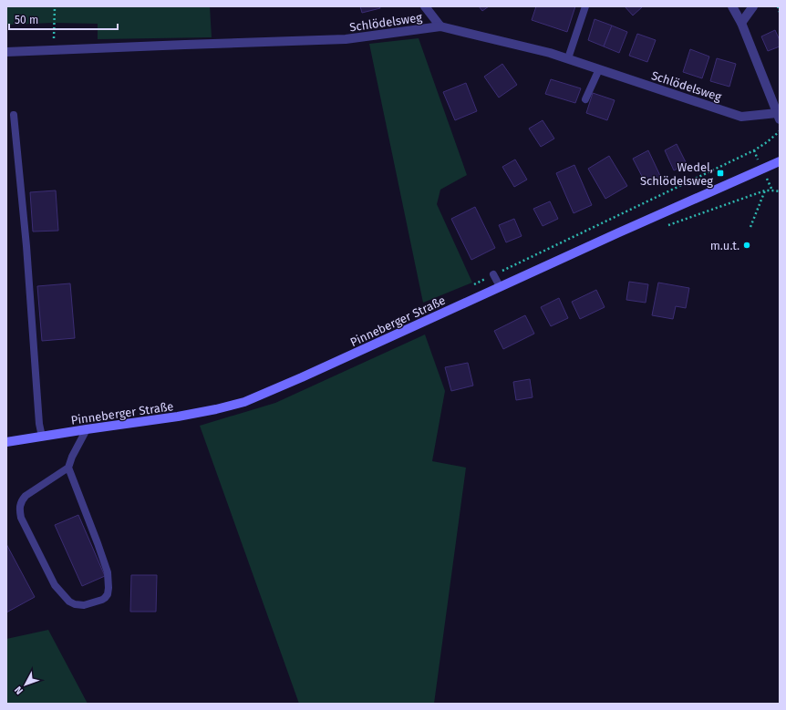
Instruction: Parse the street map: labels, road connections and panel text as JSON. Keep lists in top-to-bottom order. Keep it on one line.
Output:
{"streets":{"main road":["Pinneberger Straße"],"street":["Schlödelsweg"]},"places":{"transit":["Wedel, Schlödelsweg"],"other":["m.u.t."]},"scale_bar":"50 m","north":"bottom left"}
